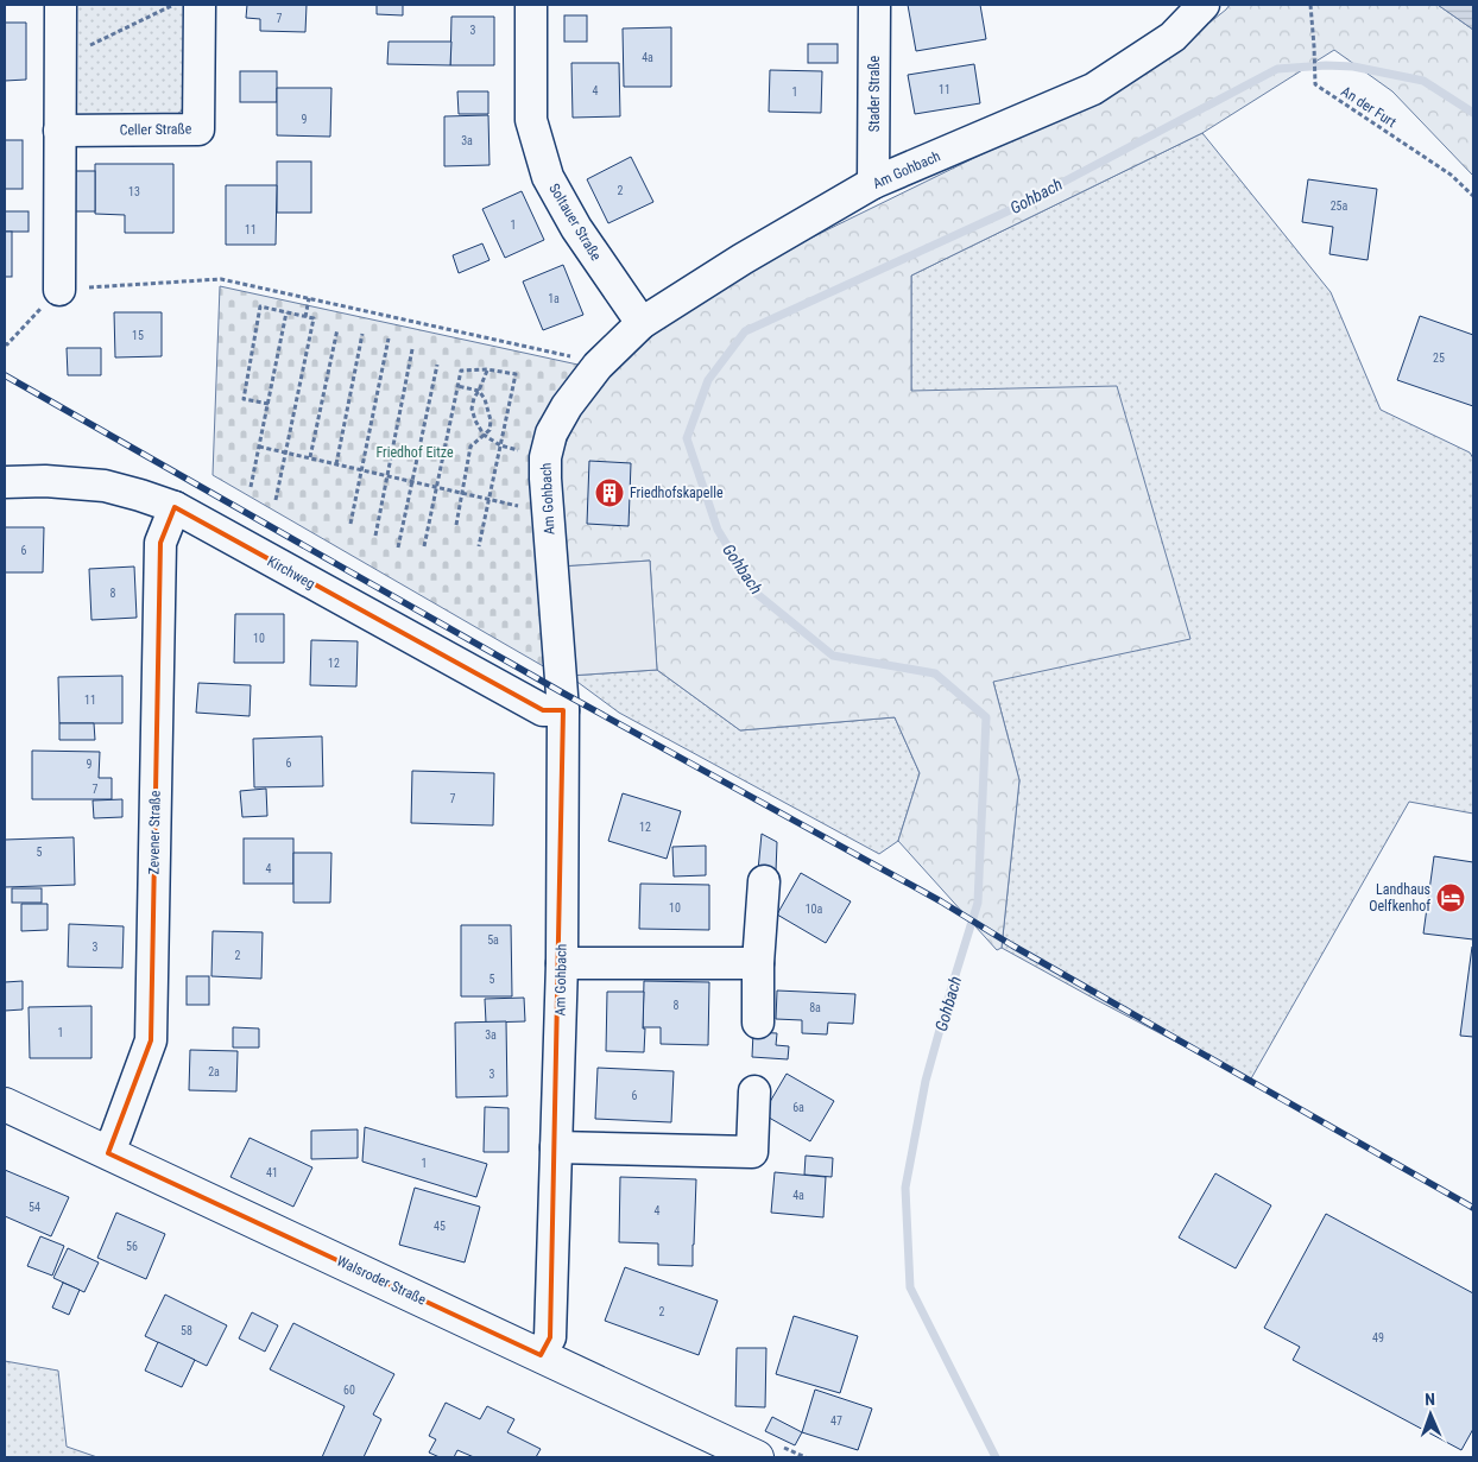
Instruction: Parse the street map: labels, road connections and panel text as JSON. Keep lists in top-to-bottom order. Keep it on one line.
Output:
{"streets":{"main road":["Walsroder Straße"],"street":["Stader Straße","Celler Straße","Am Gohbach","Soltauer Straße","Kirchweg","Zevener Straße"],"path":["An der Furt"]},"crossings":[["Stader Straße","Am Gohbach"],["Am Gohbach","Soltauer Straße"],["Am Gohbach","Kirchweg"],["Am Gohbach","Walsroder Straße"],["Kirchweg","Zevener Straße"],["Zevener Straße","Walsroder Straße"]],"water":["Gohbach"],"parks":["Friedhof Eitze"],"places":{"building":["Friedhofskapelle"],"hotel":["Landhaus Oelfkenhof"]},"house_numbers":["7","3","4a","11","4","1","9","3a","2","13","25a","1","11","1a","15","25","6","8","10","12","11","6","9","7","7","12","5","4","10","10a","5a","3","2","5","8","8a","1","3a","2a","3","6","6a","1","41","4a","54","4","45","56","2","58","49","60","47"],"north":"top"}
